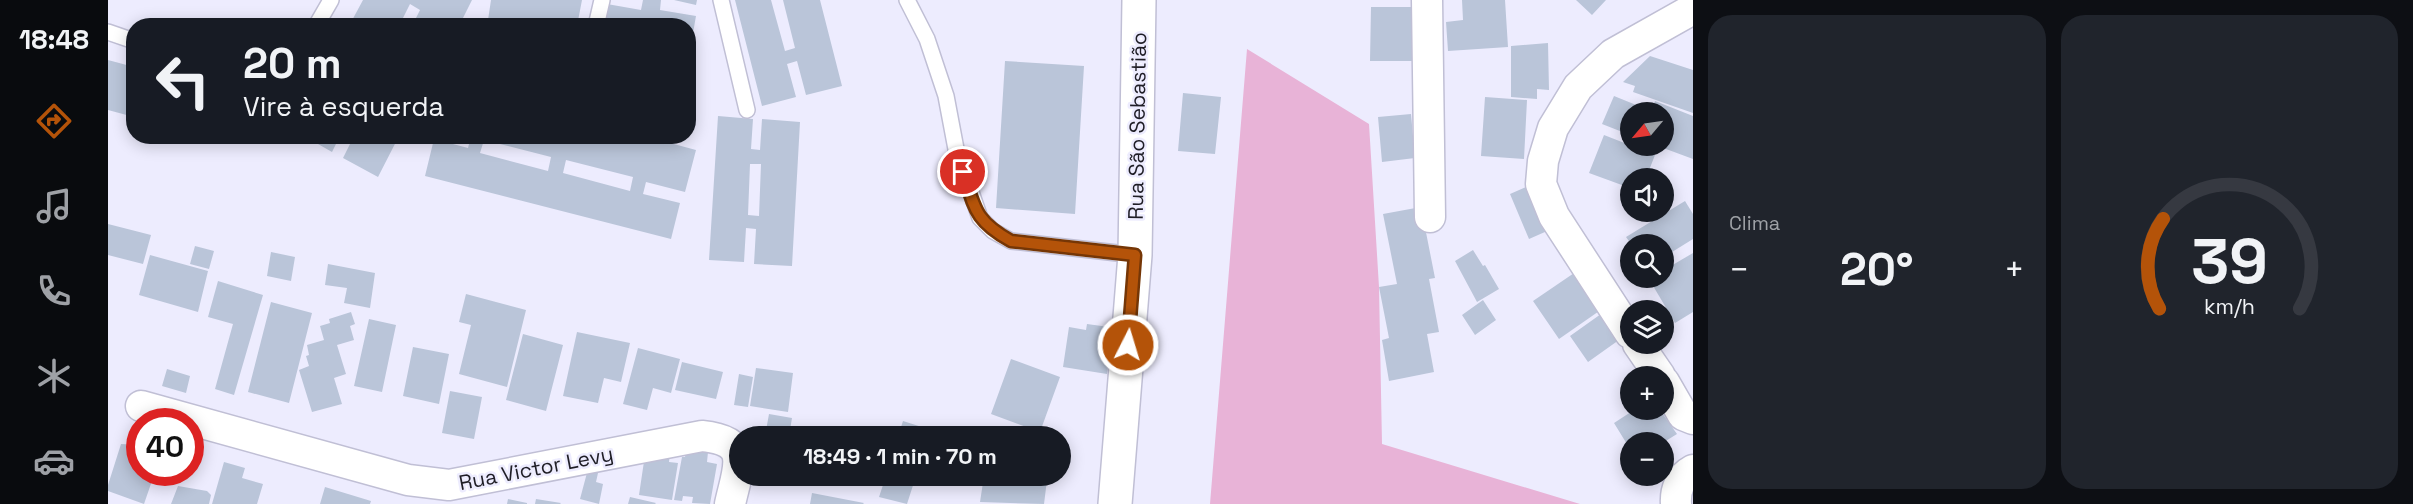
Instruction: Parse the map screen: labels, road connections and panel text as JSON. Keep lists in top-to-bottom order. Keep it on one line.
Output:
{"streets":{"street":["Rua São Sebastião","Rua Victor Levy"]},"north":"bottom left","page":{"tabs":"18:48","tile":"Clima","turn":["20 m","Vire à esquerda"],"map_buttons":["+","−"],"heat":["−","20°","+"],"limit":"40","trip":"18:49 · 1 min · 70 m","gauge":["39","km/h"]}}
